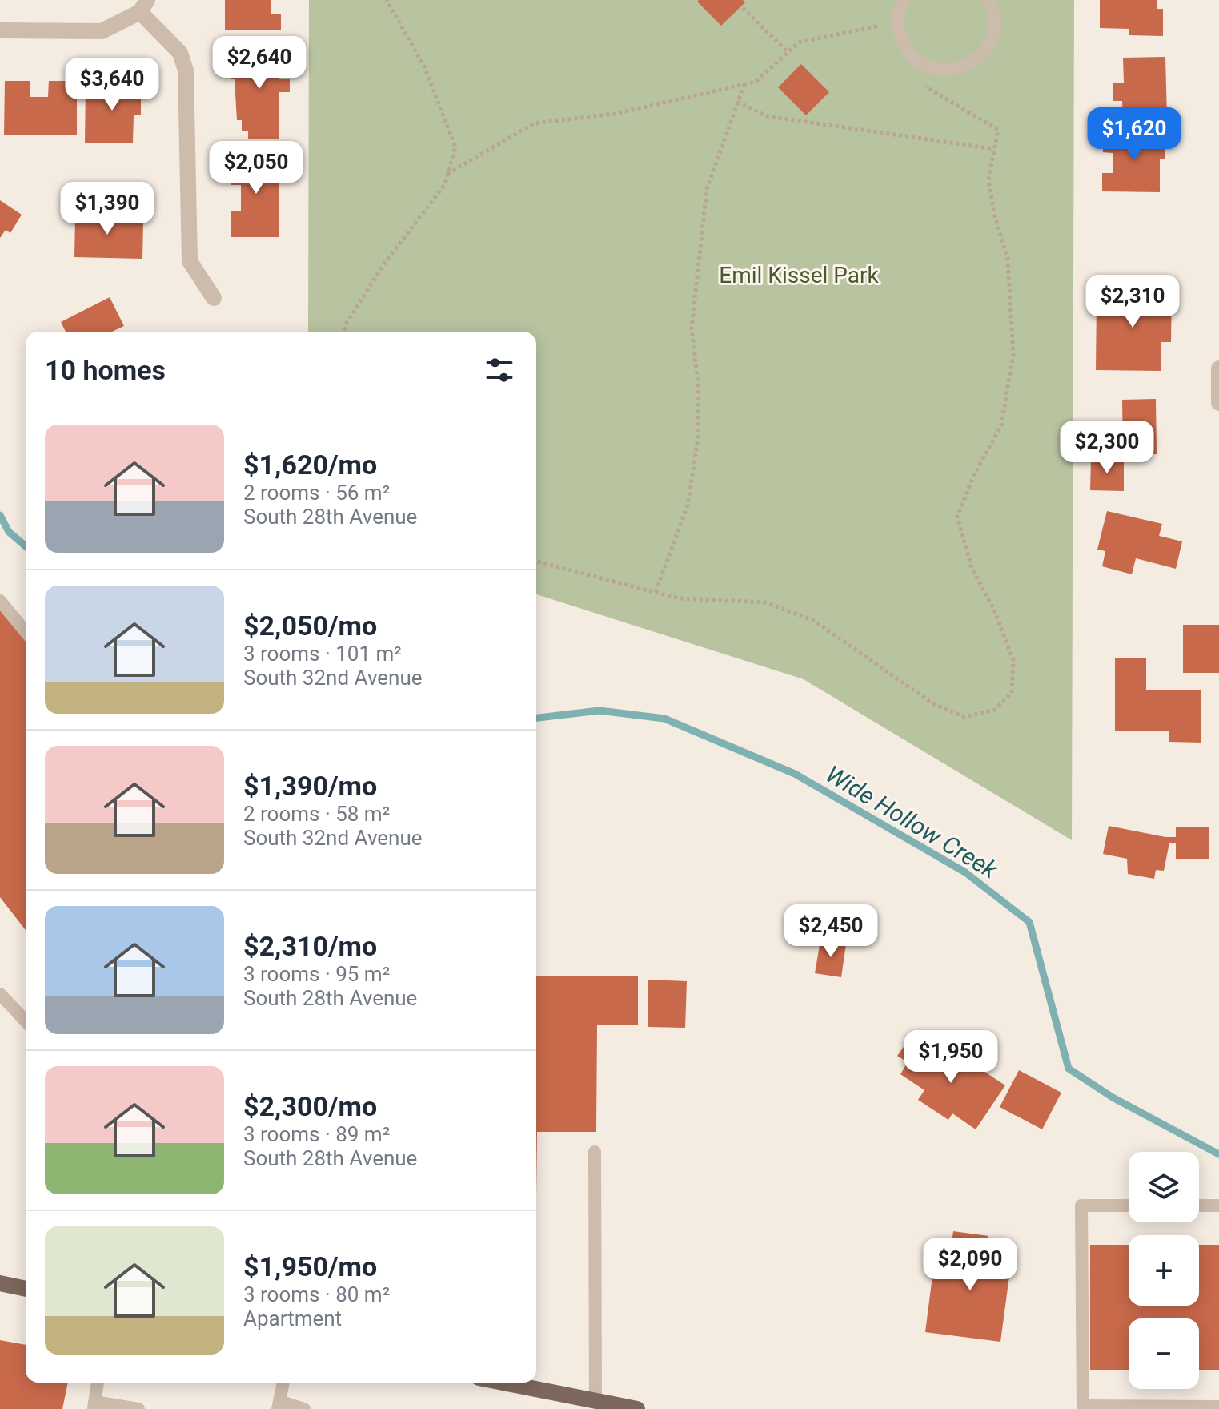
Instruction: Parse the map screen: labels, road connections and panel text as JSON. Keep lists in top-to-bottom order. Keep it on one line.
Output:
{"water":["Wide Hollow Creek"],"parks":["Emil Kissel Park"],"page":{"price":["$2,640","$3,640","$1,620","$2,050","$1,390","$2,310","$2,300","$2,450","$1,950","$2,090"],"heading":"10 homes","list":[{"name":"$1,620/mo","note":"2 rooms · 56 m² · South 28th Avenue"},{"name":"$2,050/mo","note":"3 rooms · 101 m² · South 32nd Avenue"},{"name":"$1,390/mo","note":"2 rooms · 58 m² · South 32nd Avenue"},{"name":"$2,310/mo","note":"3 rooms · 95 m² · South 28th Avenue"},{"name":"$2,300/mo","note":"3 rooms · 89 m² · South 28th Avenue"},{"name":"$1,950/mo","note":"3 rooms · 80 m² · Apartment"}],"map_buttons":["+","−"]}}
